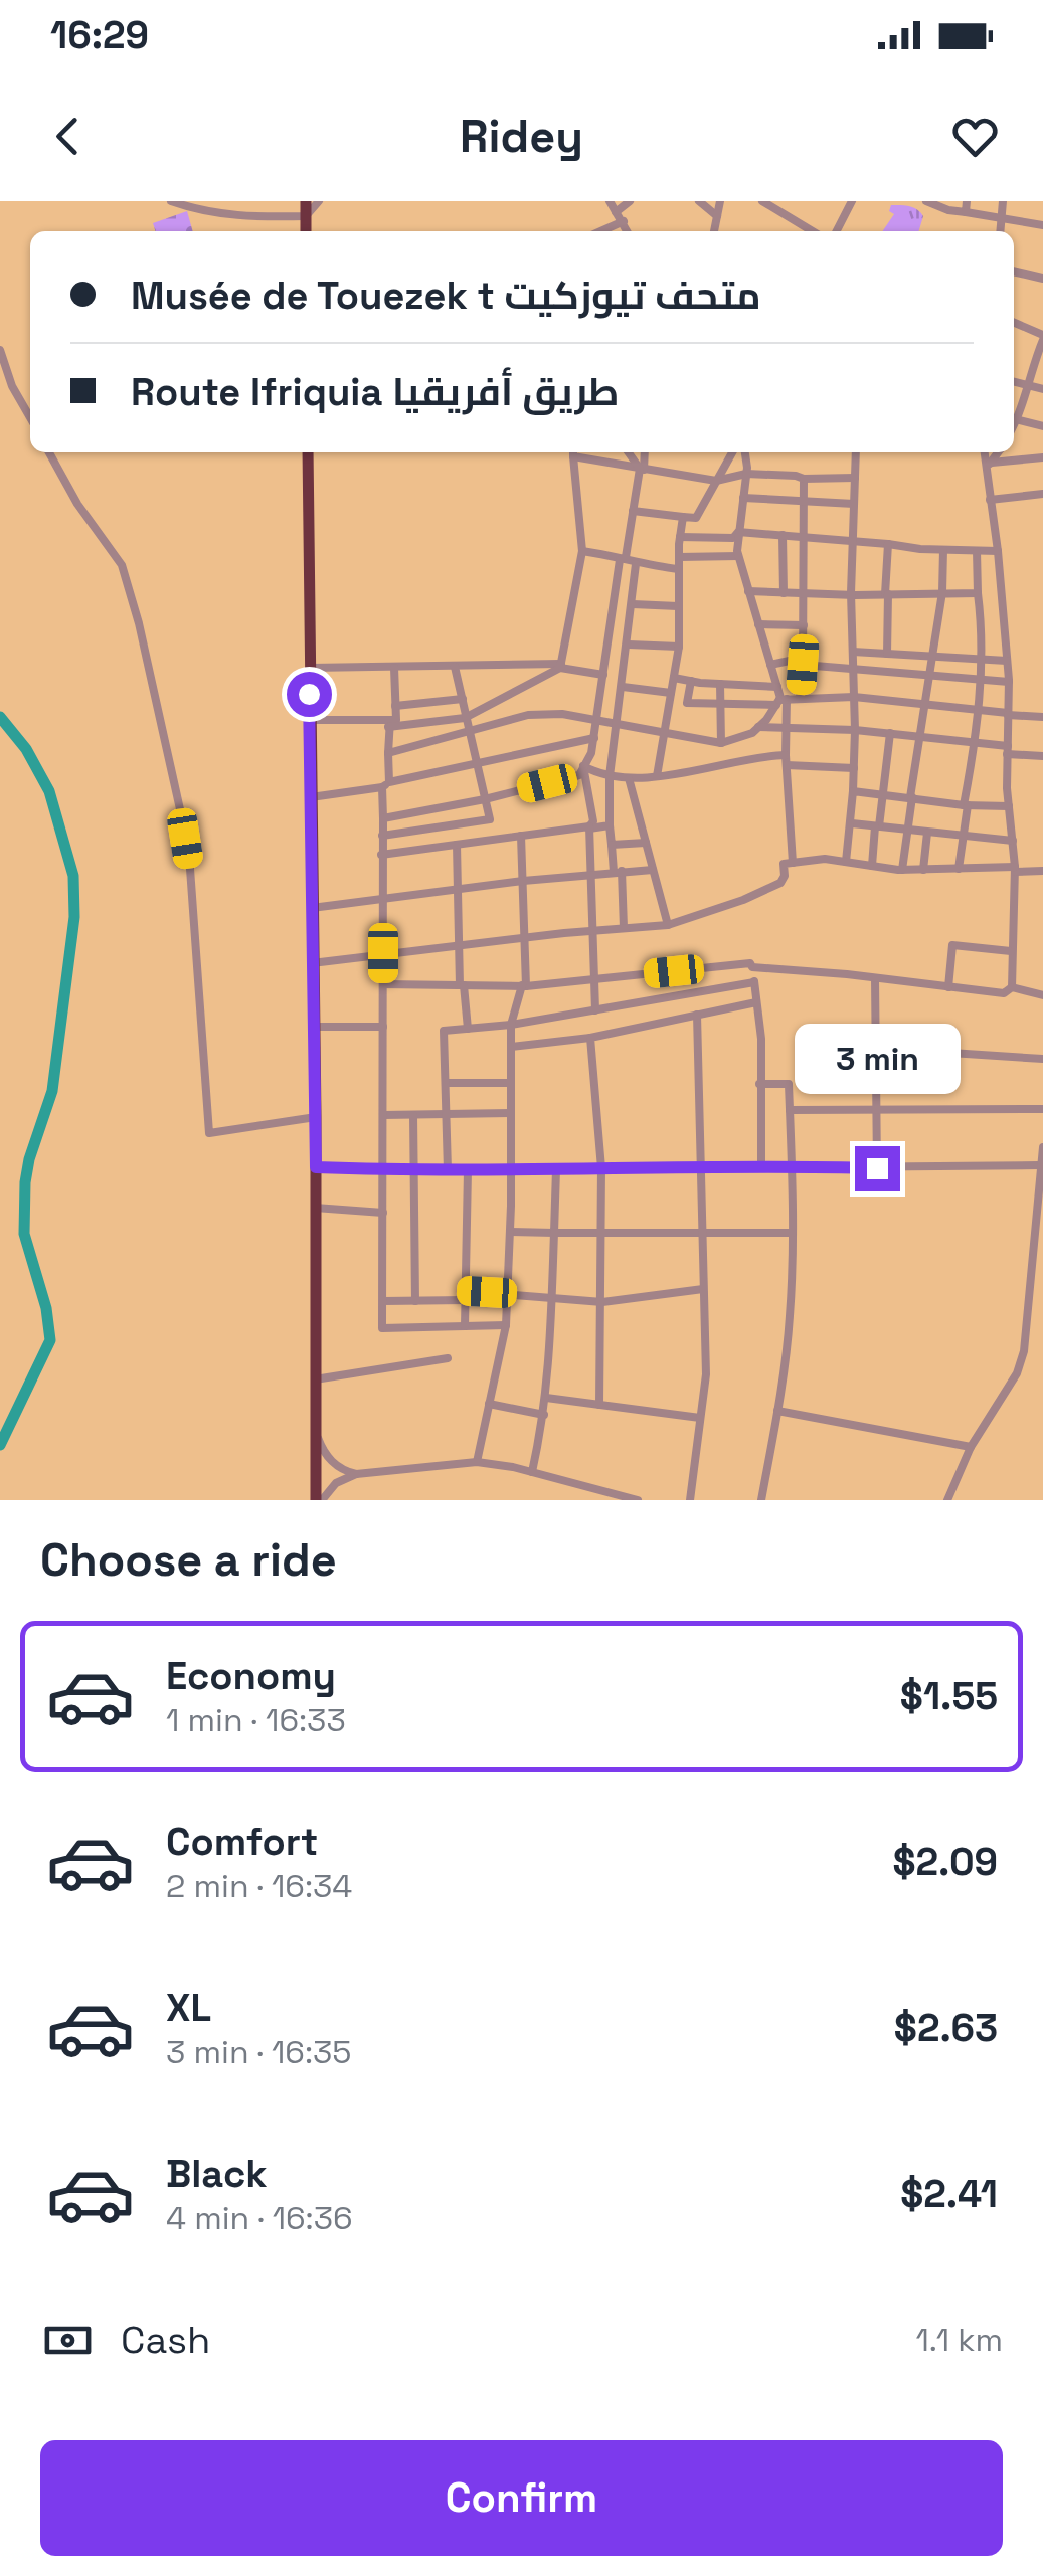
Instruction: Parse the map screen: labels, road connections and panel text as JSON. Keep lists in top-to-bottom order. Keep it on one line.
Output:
{"page":{"status":"16:29","header":"Ridey","banner":["Musée de Touezek t متحف تيوزكيت","Route Ifriquia طريق أفريقيا"],"bubble":"3 min","heading":"Choose a ride","list":[{"name":"Economy","note":"1 min · 16:33","value":"$1.55"},{"name":"Comfort","note":"2 min · 16:34","value":"$2.09"},{"name":"XL","note":"3 min · 16:35","value":"$2.63"},{"name":"Black","note":"4 min · 16:36","value":"$2.41"}],"pay":["Cash","1.1 km"],"buttons":"Confirm"}}
